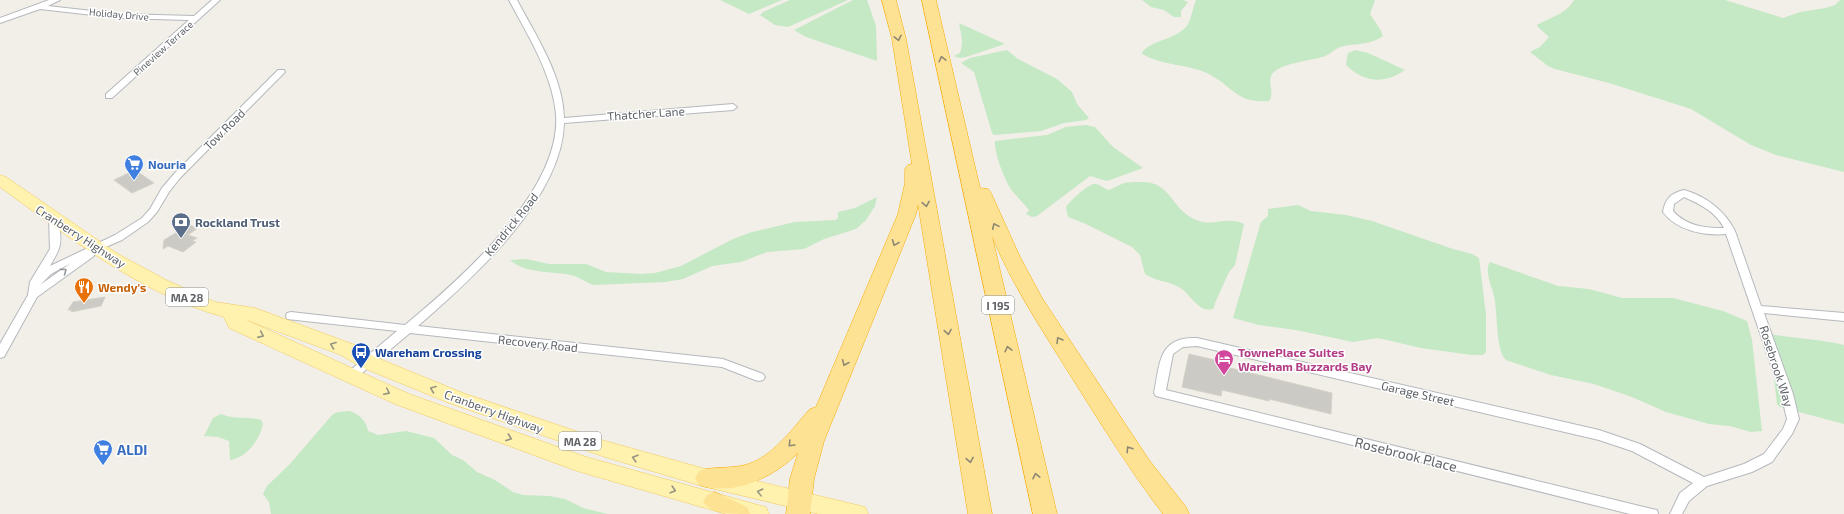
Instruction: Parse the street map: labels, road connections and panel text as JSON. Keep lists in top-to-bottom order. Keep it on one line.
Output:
{"streets":{"highway":["I 195"],"main road":["Cranberry Highway","MA 28"],"street":["Holiday Drive","Pineview Terrace","Thatcher Lane","Tow Road","Kendrick Road","Recovery Road","Rosebrook Way","Garage Street","Rosebrook Place"]},"crossings":[["Holiday Drive","Pineview Terrace"],["Thatcher Lane","Kendrick Road"],["Tow Road","Cranberry Highway"],["Kendrick Road","Cranberry Highway"],["Kendrick Road","Recovery Road"],["Rosebrook Way","Garage Street"],["Garage Street","Rosebrook Place"]],"places":{"supermarket":["Nouria","ALDI"],"bank":["Rockland Trust"],"restaurant":["Wendy's"],"bus stop":["Wareham Crossing"],"hotel":["TownePlace Suites Wareham Buzzards Bay"]}}
